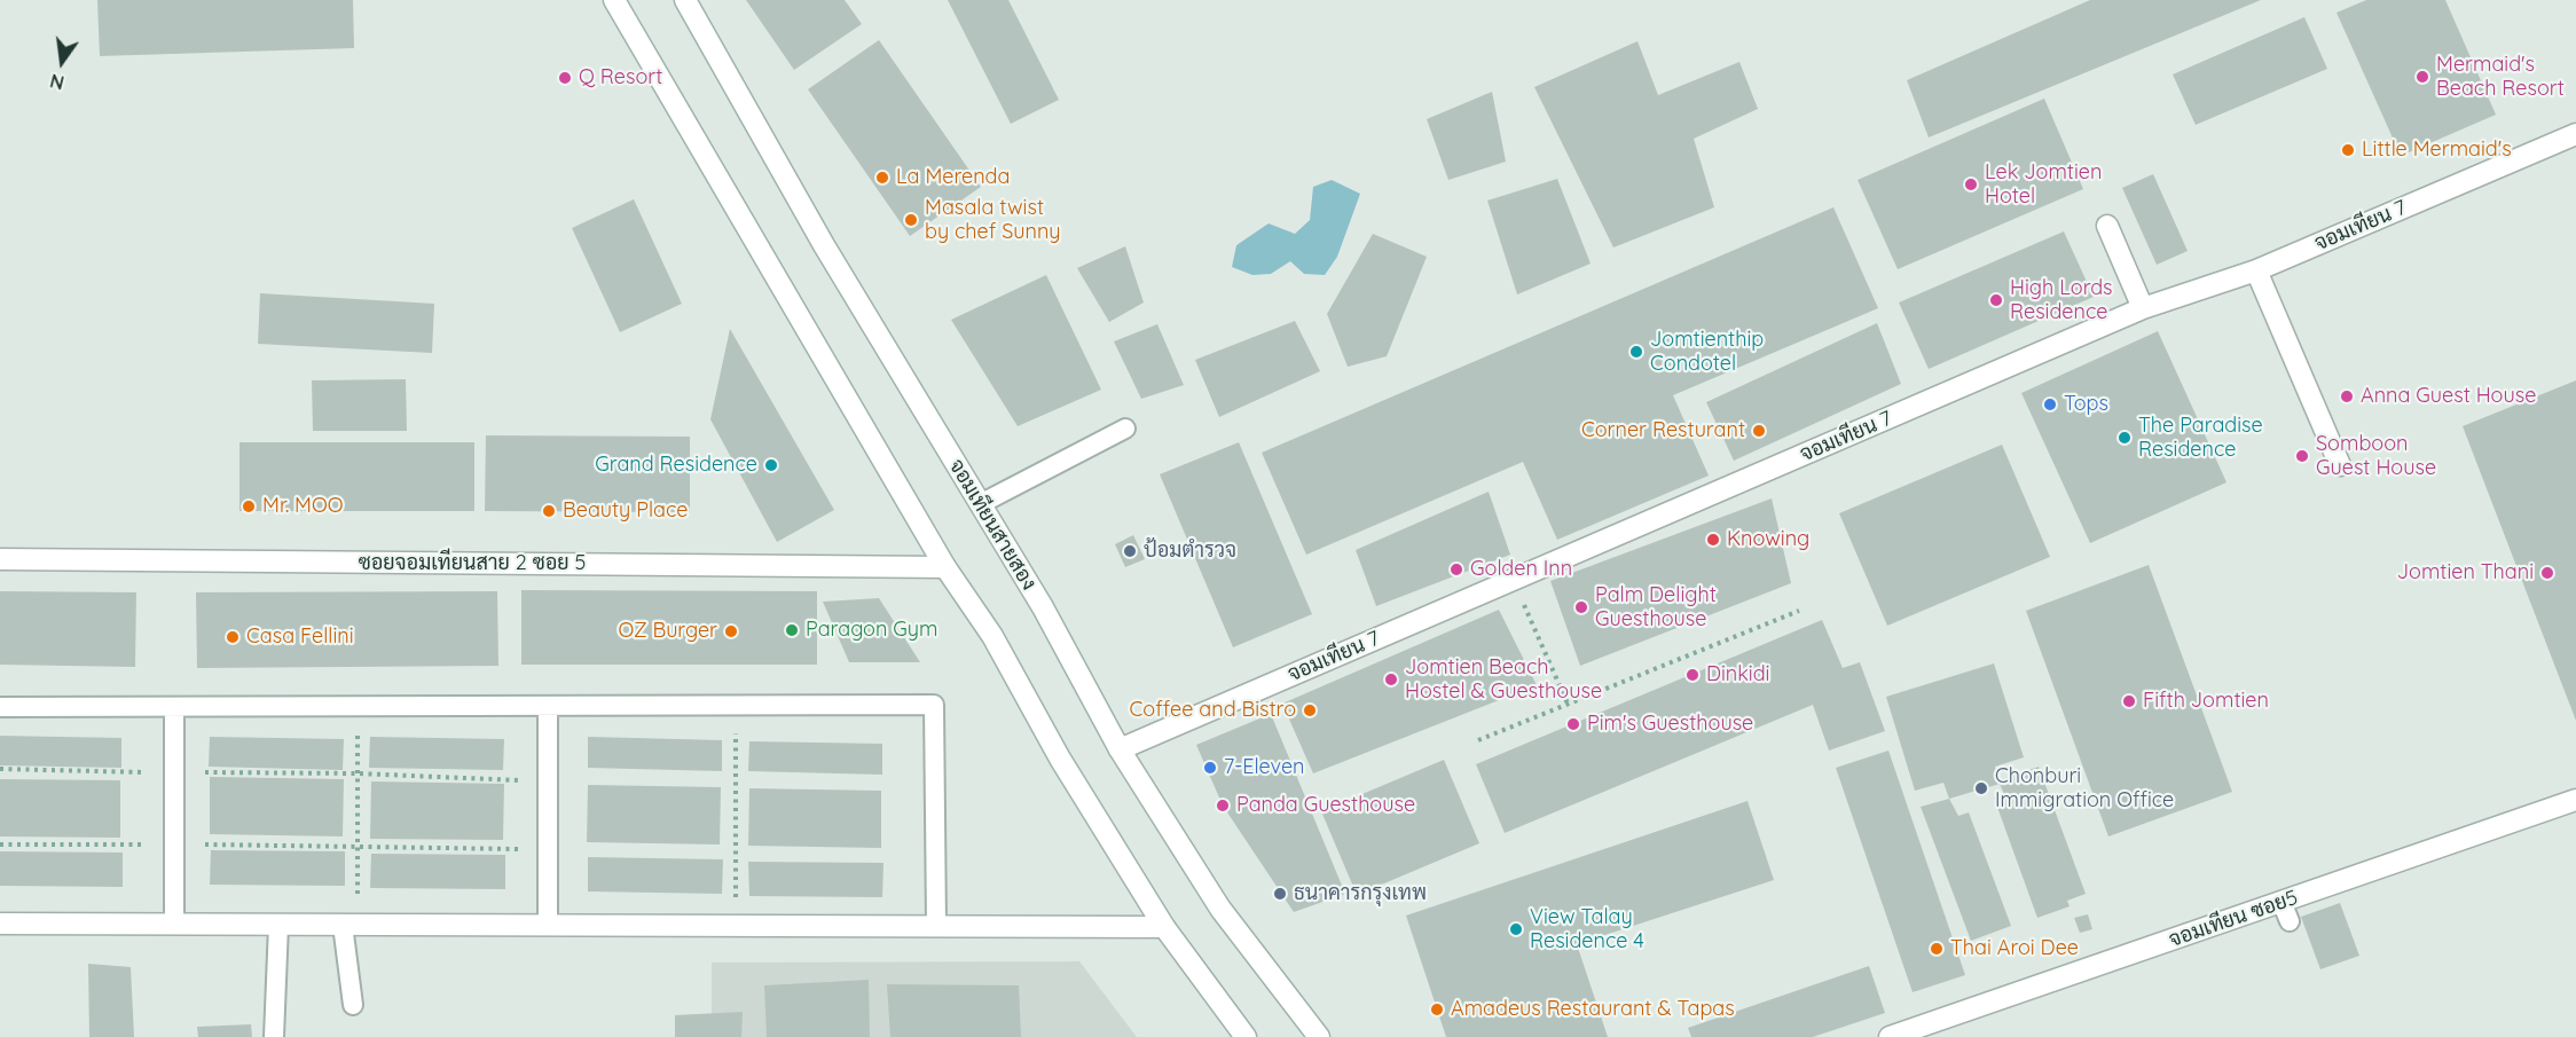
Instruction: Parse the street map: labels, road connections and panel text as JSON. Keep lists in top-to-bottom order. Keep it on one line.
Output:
{"streets":{"street":["จอมเทียน 7","จอมเทียนสายสอง","ซอยจอมเทียนสาย 2 ซอย 5","จอมเทียน ซอย5"]},"crossings":[["จอมเทียน 7","จอมเทียนสายสอง"]],"places":["Mermaid's Beach Resort","Q Resort","Little Mermaid's","La Merenda","Lek Jomtien Hotel","Masala twist by chef Sunny","High Lords Residence","Jomtienthip Condotel","Anna Guest House","Tops","Corner Resturant","The Paradise Residence","Somboon Guest House","Grand Residence","Mr. MOO","Beauty Place","Knowing","ป้อมตำรวจ","Golden Inn","Jomtien Thani","Palm Delight Guesthouse","Paragon Gym","OZ Burger","Casa Fellini","Dinkidi","Jomtien Beach Hostel & Guesthouse","Fifth Jomtien","Coffee and Bistro","Pim's Guesthouse","7-Eleven","Chonburi Immigration Office","Panda Guesthouse","ธนาคารกรุงเทพ","View Talay Residence 4","Thai Aroi Dee","Amadeus Restaurant & Tapas"],"north":"bottom"}
